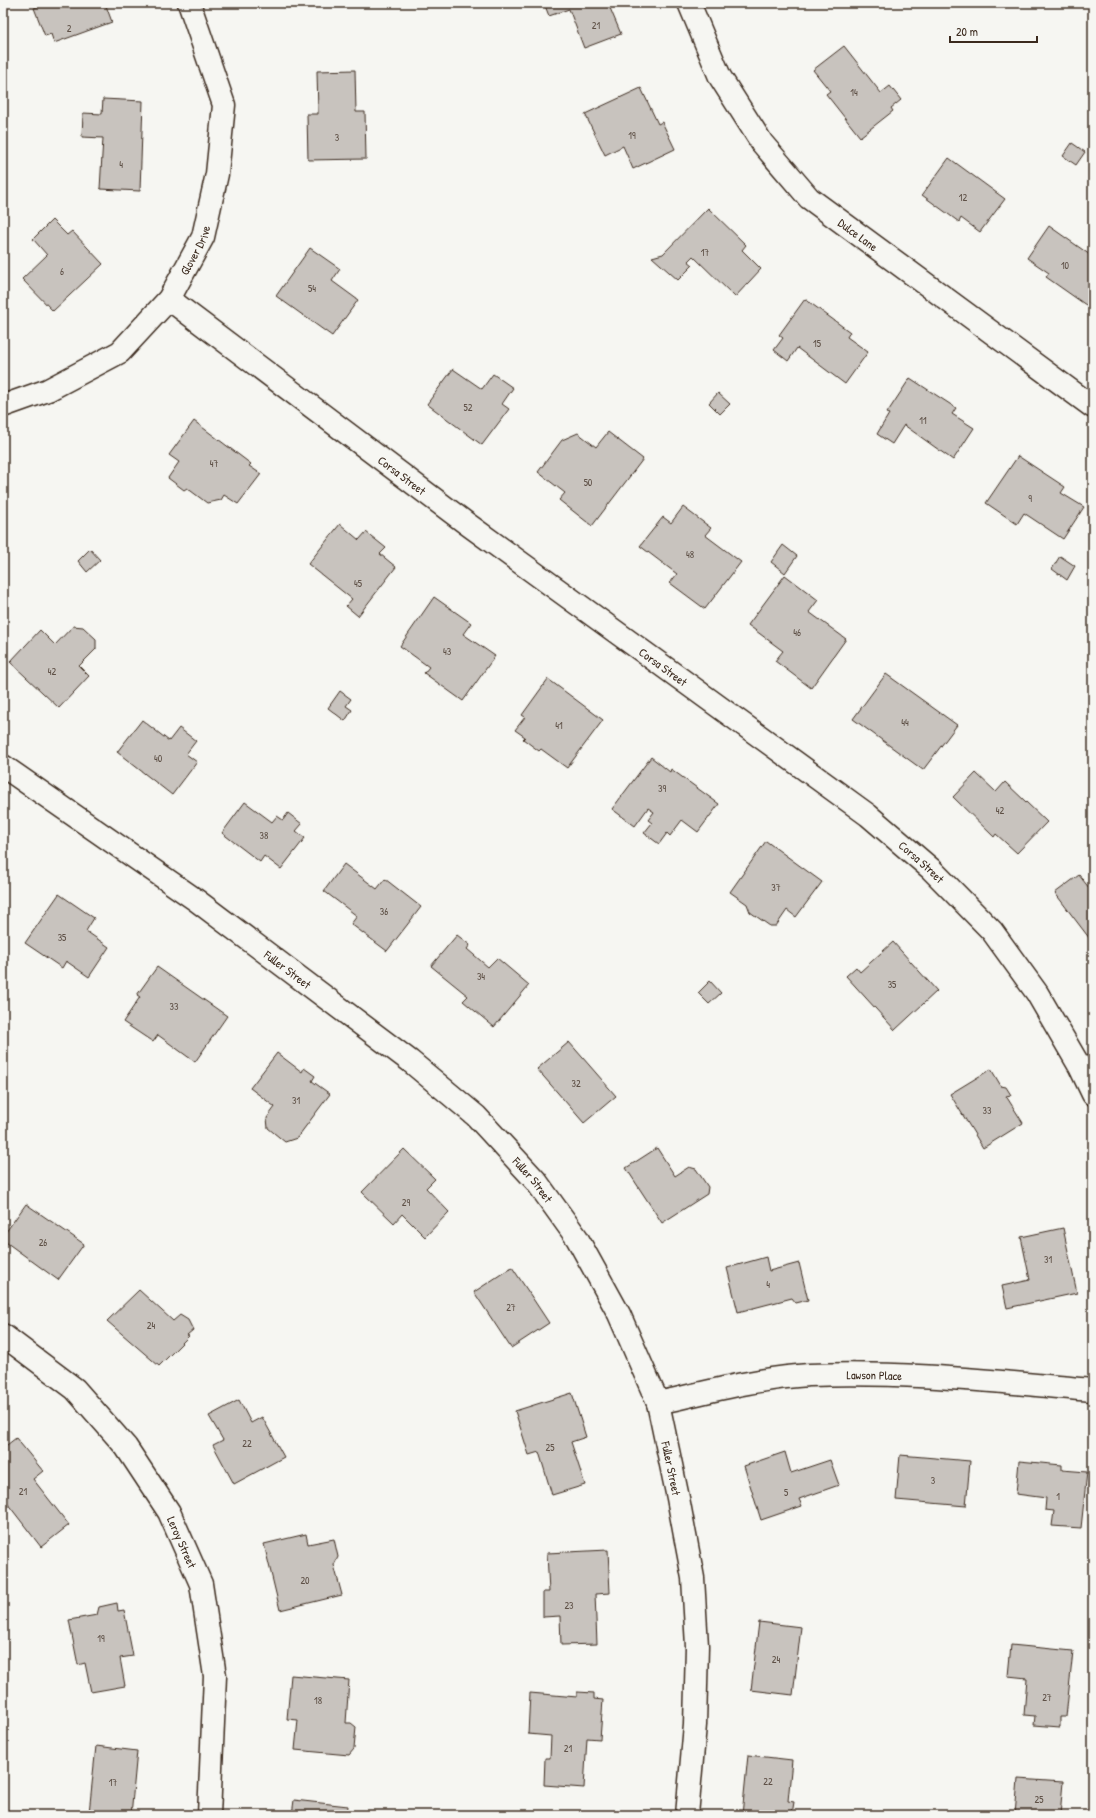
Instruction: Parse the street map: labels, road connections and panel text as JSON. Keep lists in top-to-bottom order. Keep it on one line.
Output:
{"streets":{"street":["Dulce Lane","Glover Drive","Corsa Street","Fuller Street","Lawson Place","Leroy Street"]},"crossings":[["Glover Drive","Corsa Street"],["Fuller Street","Lawson Place"]],"house_numbers":["21","2","14","19","3","4","12","17","10","6","54","15","52","11","47","50","9","48","45","46","43","42","44","41","40","39","42","38","37","36","35","34","35","33","32","31","33","29","26","31","4","27","24","22","25","3","21","5","1","20","23","19","24","27","18","21","22","17","25"],"scale_bar":"20 m"}
